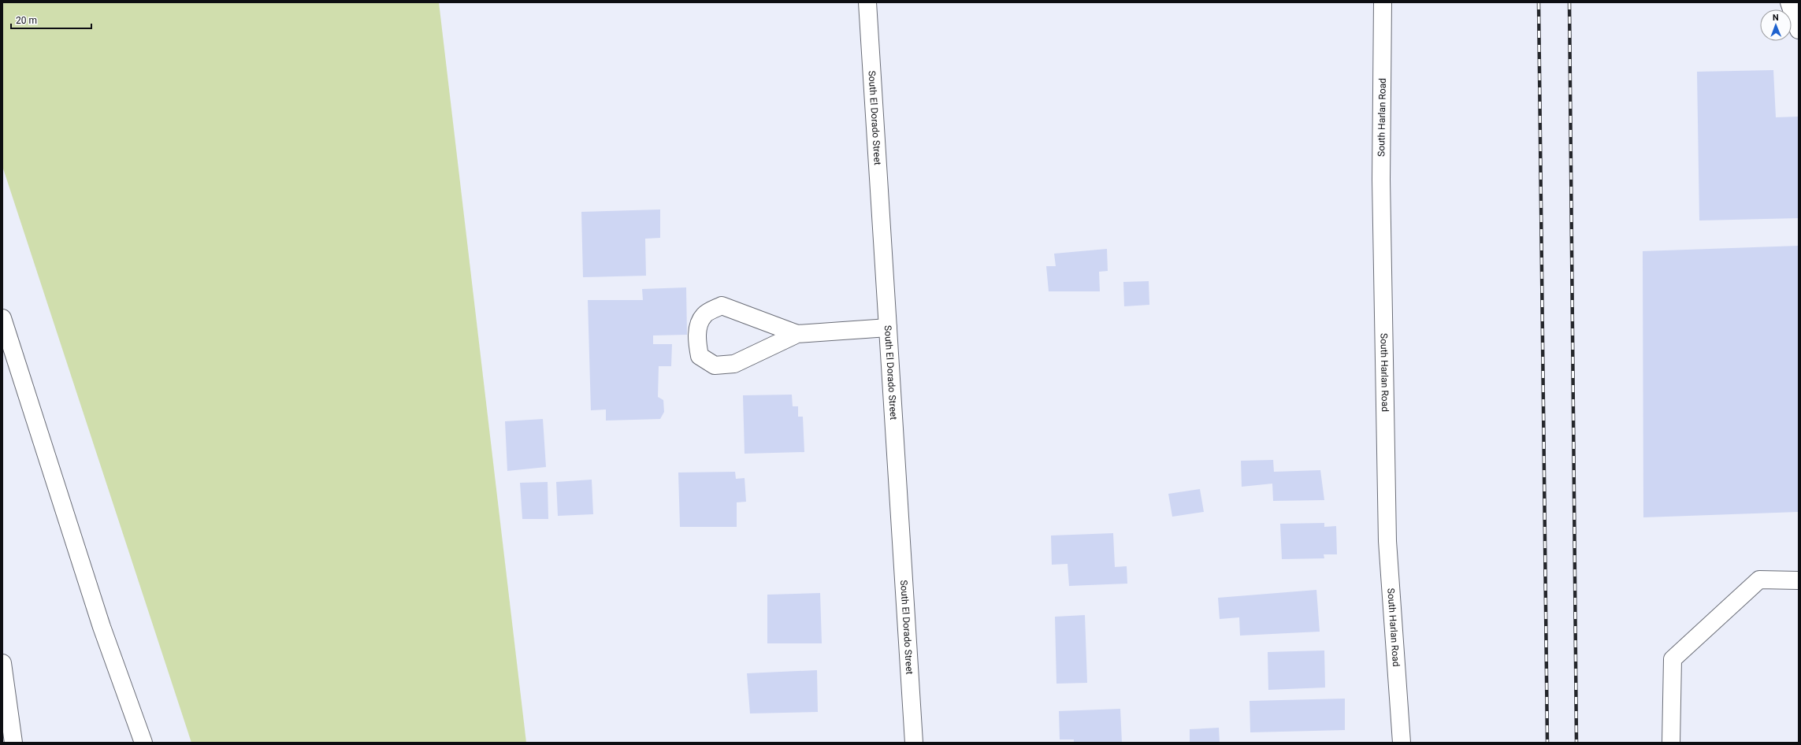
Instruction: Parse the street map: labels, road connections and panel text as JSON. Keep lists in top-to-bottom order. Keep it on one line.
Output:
{"streets":{"main road":["South Harlan Road","South El Dorado Street"]},"scale_bar":"20 m","north":"top"}
